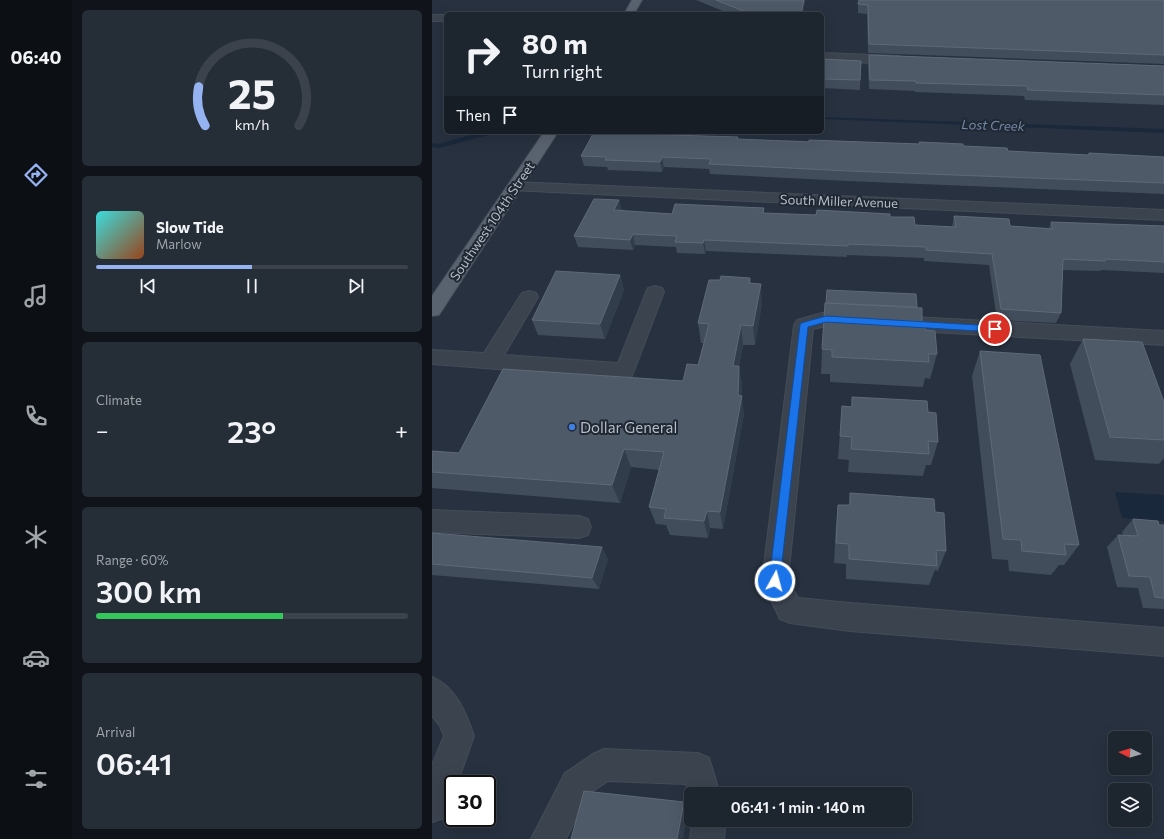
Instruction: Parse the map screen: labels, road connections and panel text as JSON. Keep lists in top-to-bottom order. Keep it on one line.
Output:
{"streets":{"main road":["Southwest 104th Street"],"street":["South Miller Avenue"]},"crossings":[["South Miller Avenue","Southwest 104th Street"]],"water":["Lost Creek"],"places":["Dollar General"],"north":"left","page":{"tabs":"06:40","turn":["80 m","Turn right"],"then":"Then","song":["Slow Tide","Marlow"],"tile":["Climate",["Range · 60%","300 km"],["Arrival","06:41"]],"heat":["−","23°","+"],"limit":"30","trip":"06:41 · 1 min · 140 m","gauge":["25","km/h"]}}
